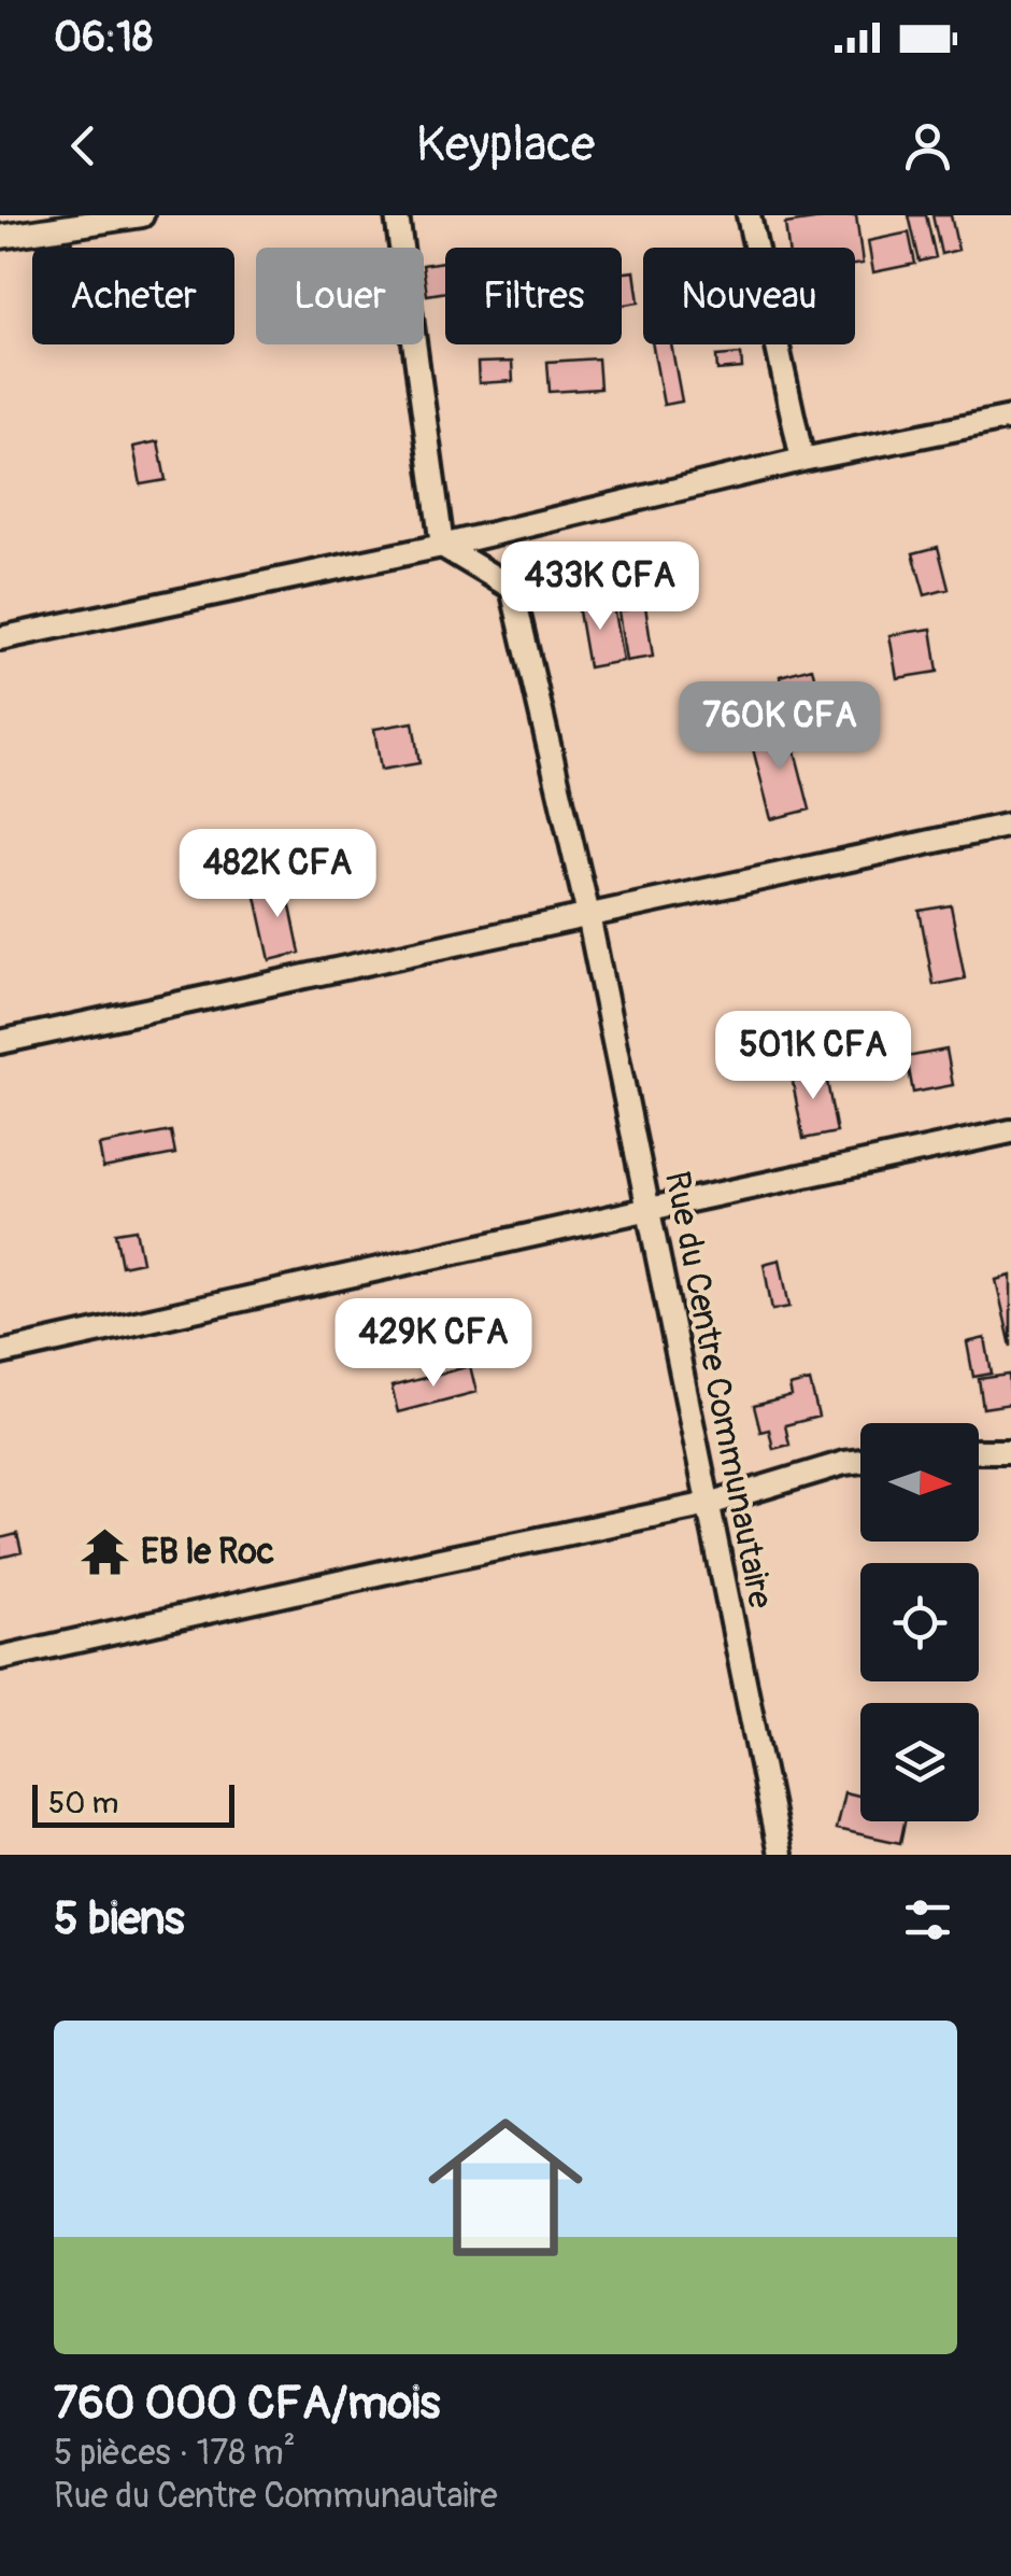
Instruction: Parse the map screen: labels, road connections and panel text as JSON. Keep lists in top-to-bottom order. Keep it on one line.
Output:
{"streets":{"street":["Rue du Centre Communautaire"]},"places":{"temple":["EB le Roc"]},"scale_bar":"50 m","north":"right","page":{"status":"06:18","header":"Keyplace","chip":["Acheter","Louer","Filtres","Nouveau"],"price":["433K CFA","760K CFA","482K CFA","501K CFA","429K CFA"],"scale":"50 m","heading":"5 biens","list":[{"name":"760 000 CFA/mois","note":"5 pièces · 178 m² · Rue du Centre Communautaire"}]}}
